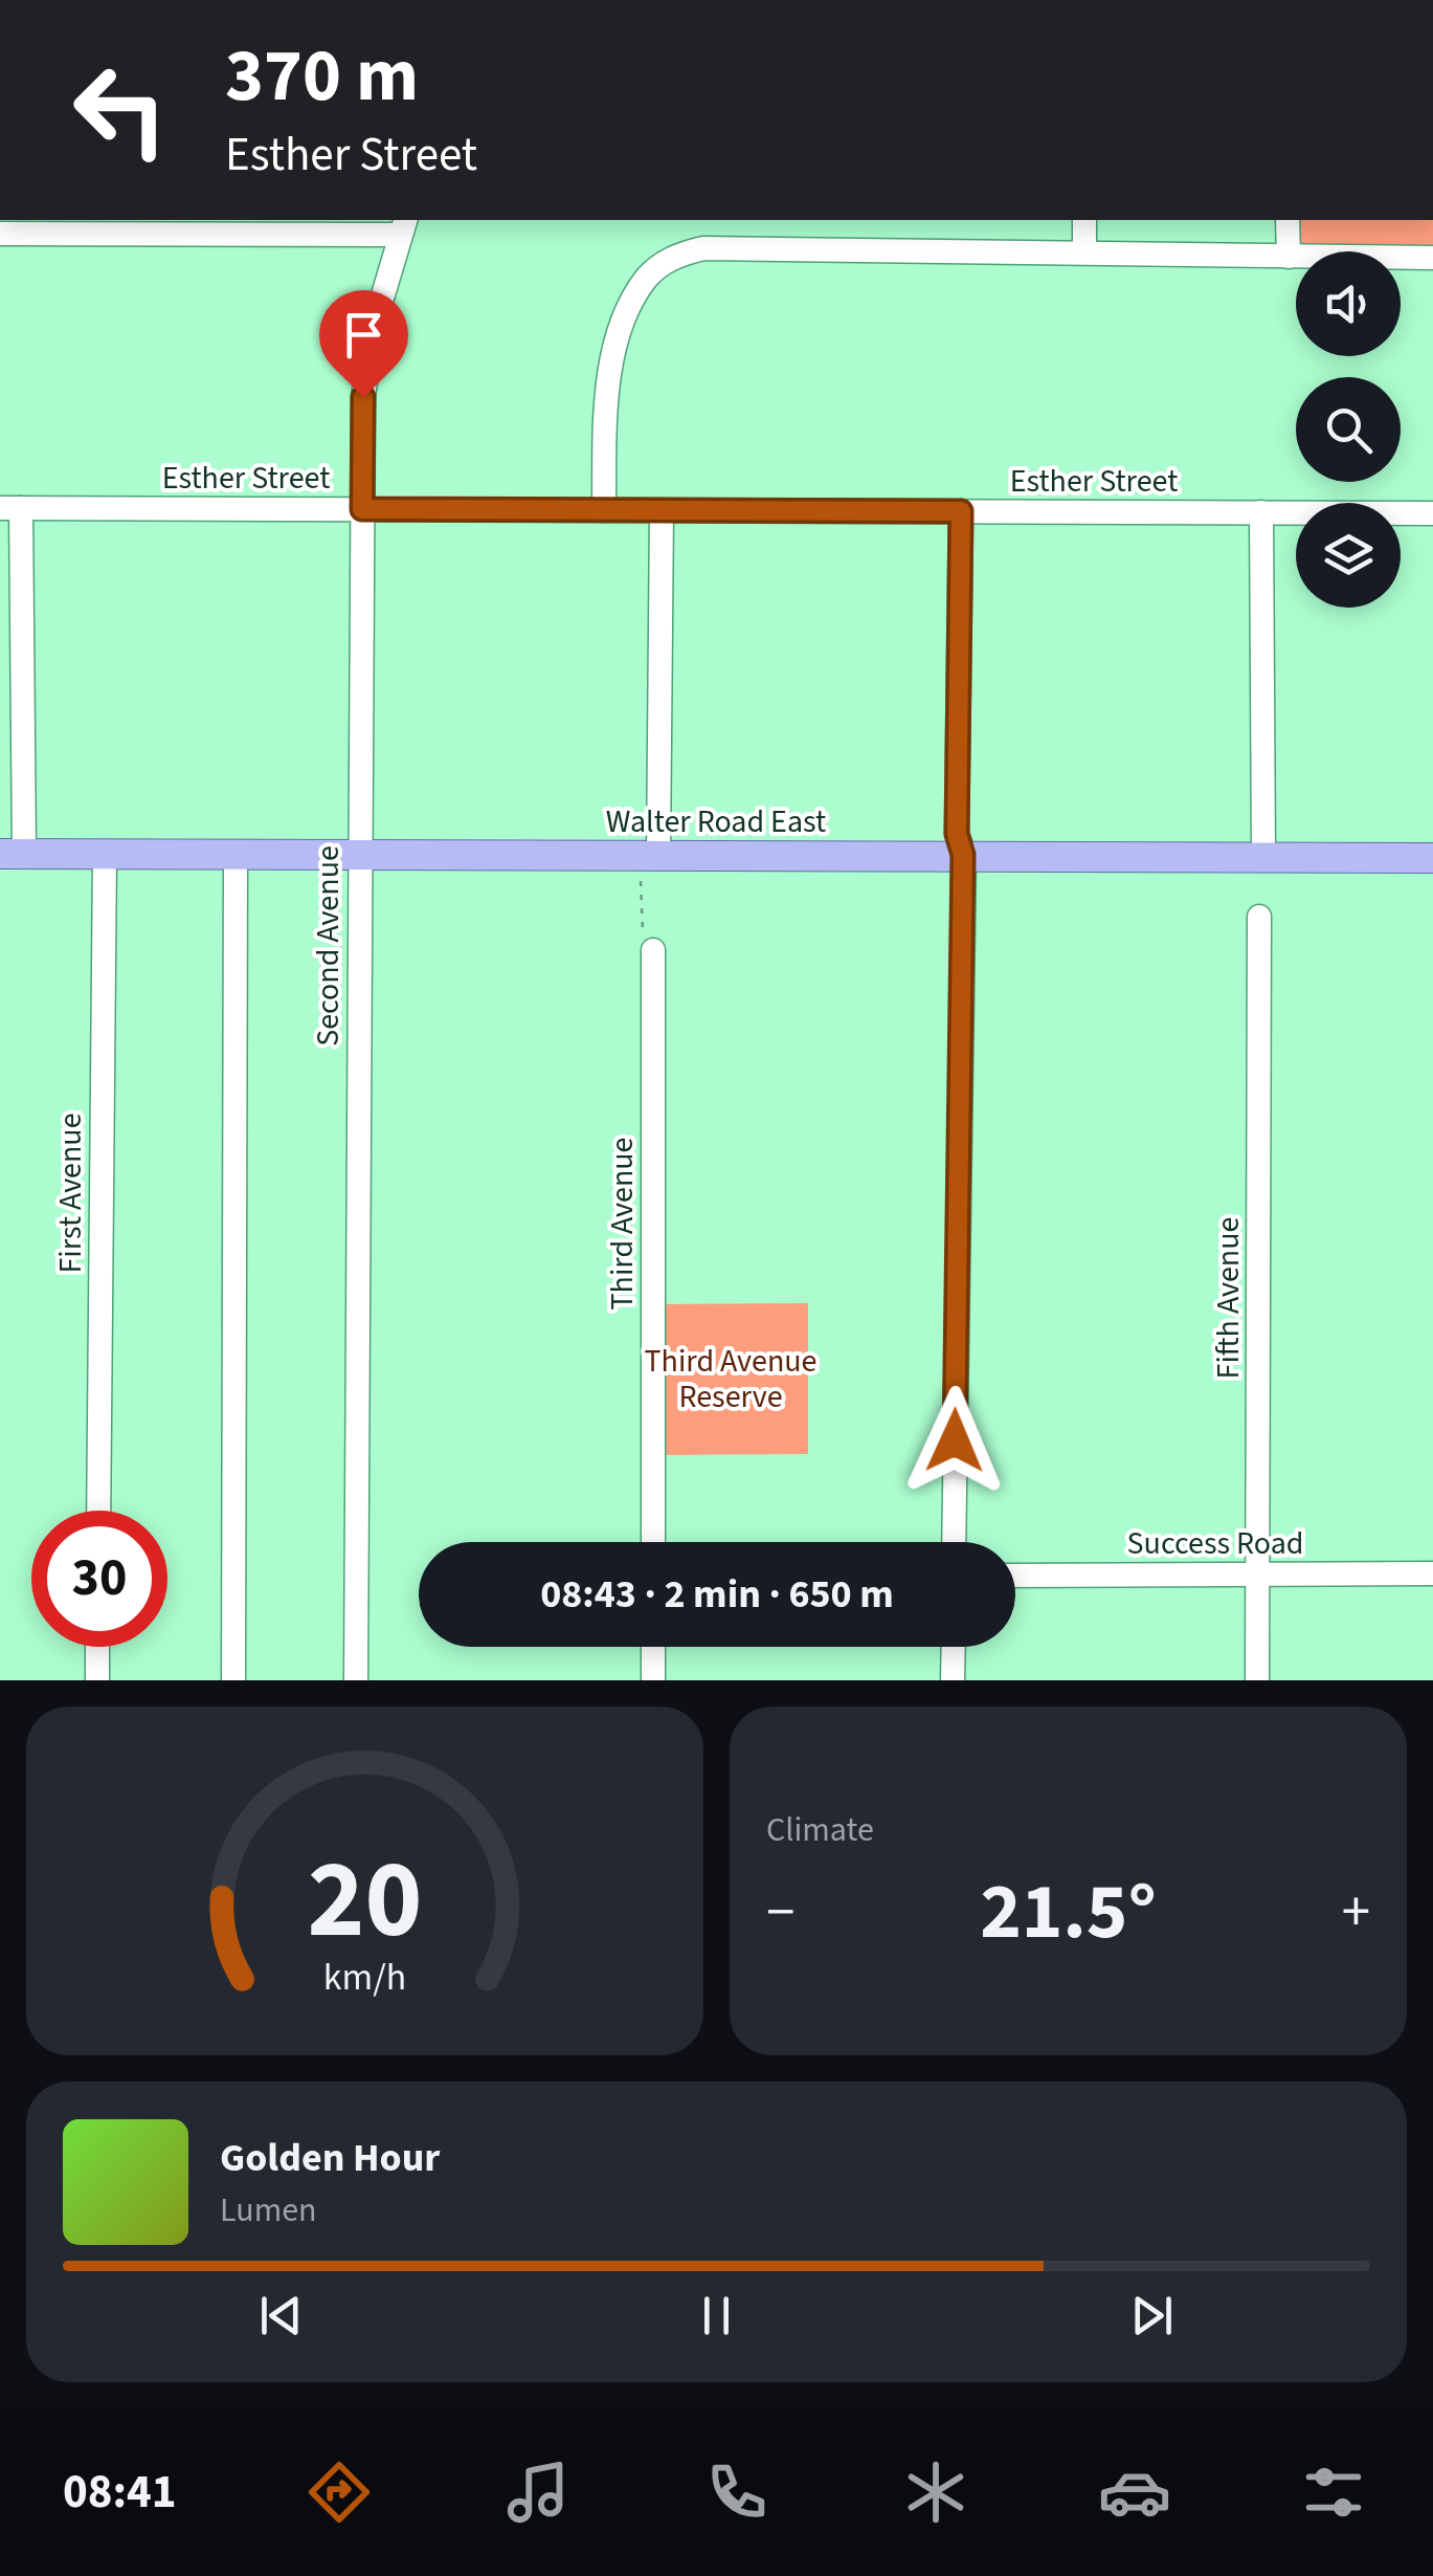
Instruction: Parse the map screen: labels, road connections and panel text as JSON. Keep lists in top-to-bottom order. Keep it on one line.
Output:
{"streets":{"main road":["Walter Road East"],"street":["Esther Street","Second Avenue","First Avenue","Third Avenue","Fifth Avenue","Success Road"]},"crossings":[["Esther Street","Second Avenue"],["Walter Road East","Second Avenue"],["Walter Road East","First Avenue"],["Fifth Avenue","Success Road"]],"parks":["Third Avenue Reserve"],"page":{"turn":["370 m","Esther Street"],"limit":"30","trip":"08:43 · 2 min · 650 m","tile":"Climate","heat":["−","21.5°","+"],"song":["Golden Hour","Lumen"],"tabs":"08:41","gauge":["20","km/h"]}}
